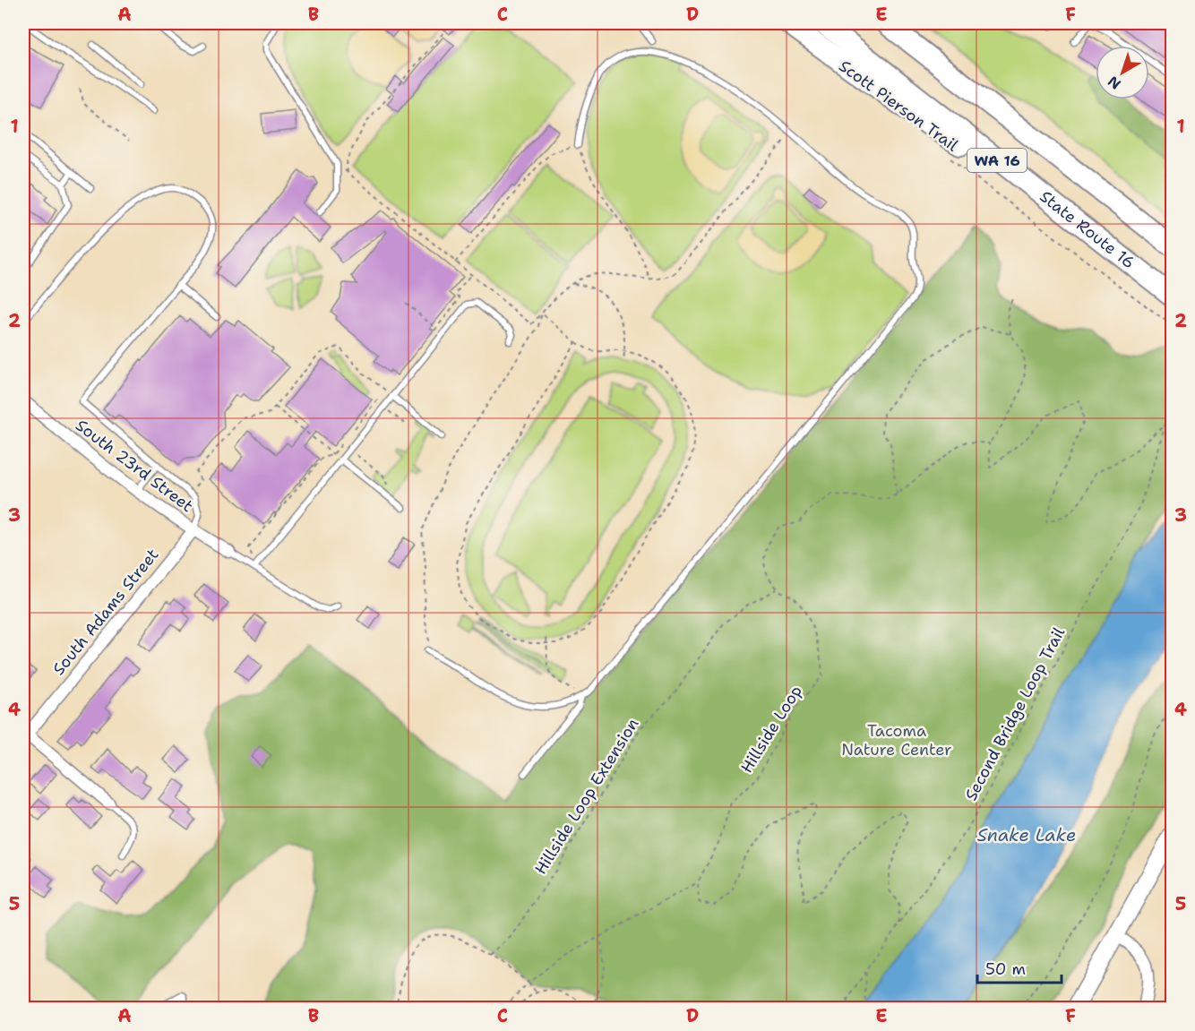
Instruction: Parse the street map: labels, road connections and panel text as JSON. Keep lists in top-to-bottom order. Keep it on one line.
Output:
{"streets":{"highway":["WA 16","State Route 16"],"street":["South 23rd Street","South Adams Street"],"path":["Scott Pierson Trail","Second Bridge Loop Trail","Hillside Loop","Hillside Loop Extension"]},"crossings":[["South 23rd Street","South Adams Street"],["Hillside Loop","Hillside Loop Extension"]],"water":["Snake Lake"],"parks":["Tacoma Nature Center"],"scale_bar":"50 m","north":"bottom left","grid":{"columns":["A","B","C","D","E","F"],"rows":["1","2","3","4","5"]}}
